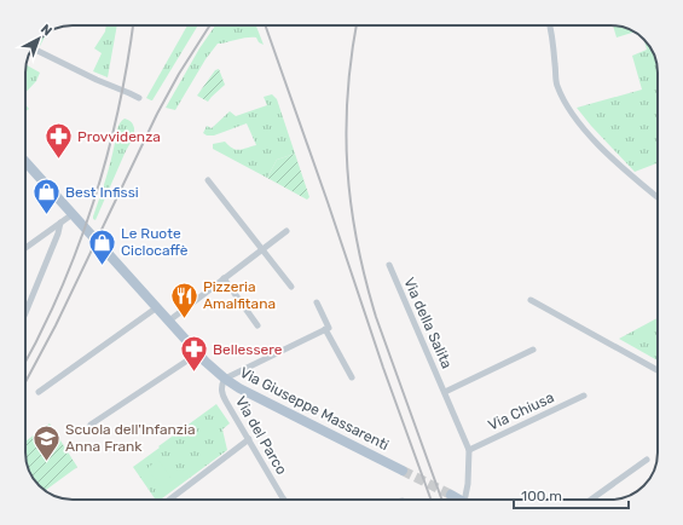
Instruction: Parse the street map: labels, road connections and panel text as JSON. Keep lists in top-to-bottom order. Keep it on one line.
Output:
{"streets":{"main road":["Via Giuseppe Massarenti"],"street":["Via della Salita","Via Chiusa","Via del Parco"]},"crossings":[["Via della Salita","Via Chiusa"],["Via Giuseppe Massarenti","Via del Parco"]],"places":{"pharmacy":["Provvidenza","Bellessere"],"shop":["Best Infissi","Le Ruote Ciclocaffè"],"restaurant":["Pizzeria Amalfitana"],"school or university":["Scuola dell'Infanzia Anna Frank"]},"scale_bar":"100 m","north":"top right"}
